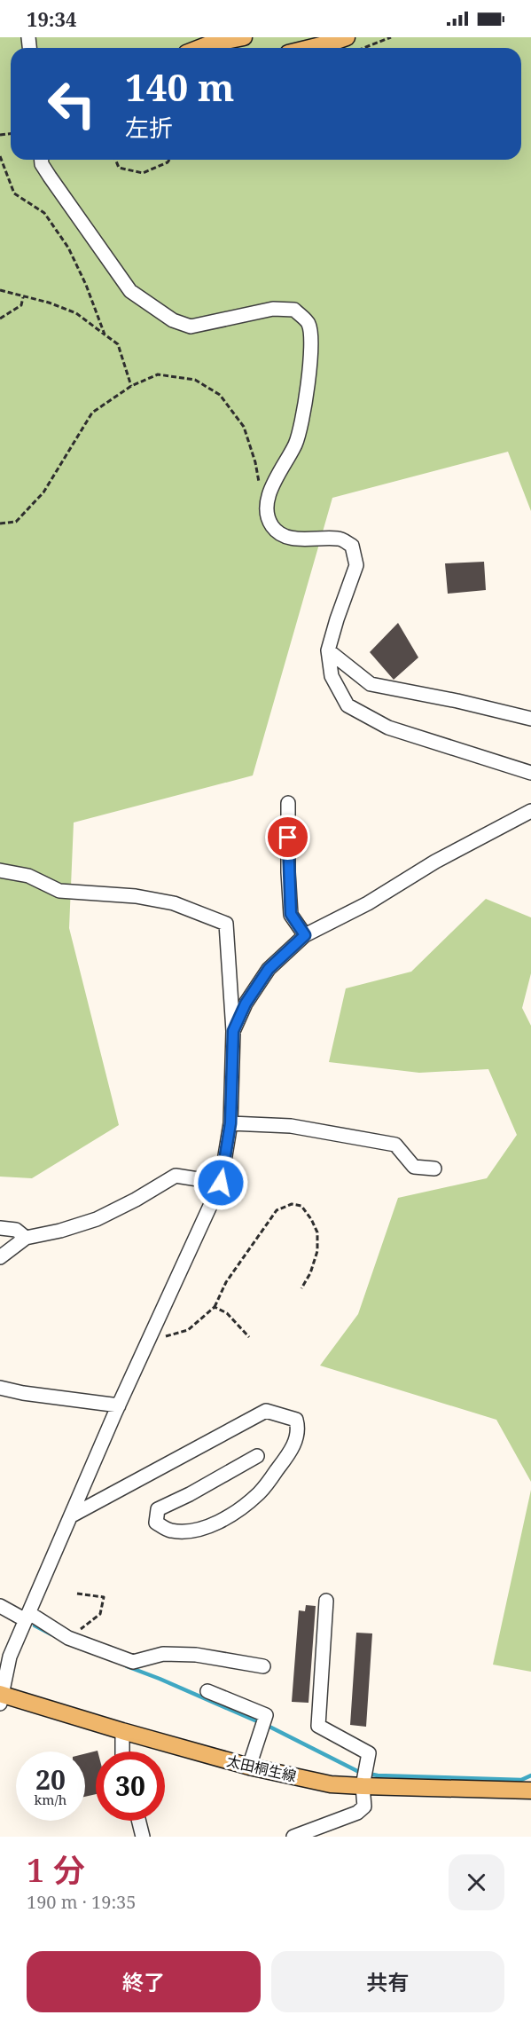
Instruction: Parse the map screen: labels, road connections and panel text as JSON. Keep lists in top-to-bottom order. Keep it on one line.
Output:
{"streets":{"main road":["太田桐生線"]},"page":{"status":"19:34","turn":["140 m","左折"],"speed":"20 km/h","limit":"30","heading":["1 分","190 m · 19:35"],"buttons":["終了","共有"]}}
